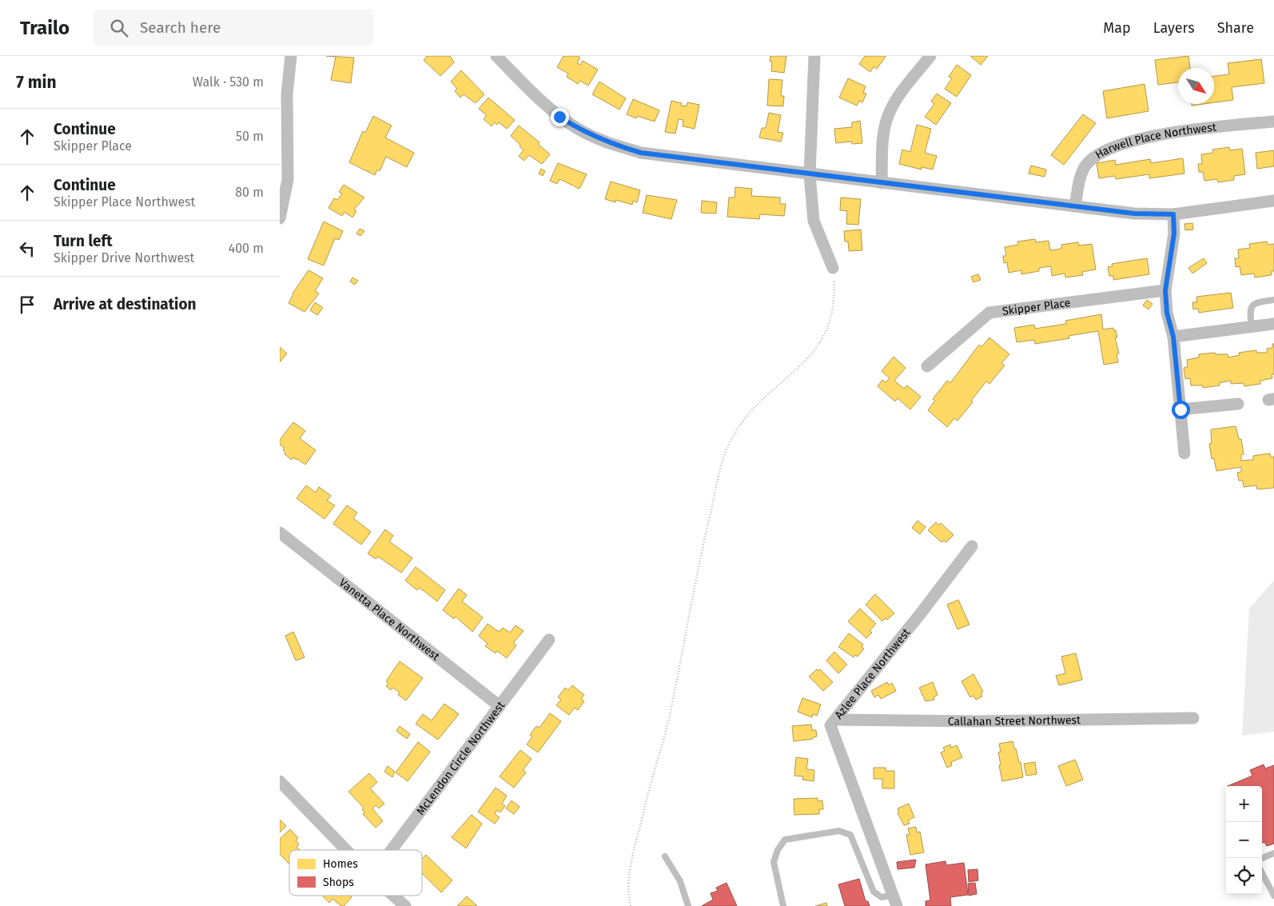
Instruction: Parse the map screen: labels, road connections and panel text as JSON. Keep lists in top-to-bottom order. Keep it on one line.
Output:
{"streets":{"street":["Harwell Place Northwest","Skipper Place","Vanetta Place Northwest","Azlee Place Northwest","Callahan Street Northwest","McLendon Circle Northwest"]},"crossings":[["Vanetta Place Northwest","McLendon Circle Northwest"],["Azlee Place Northwest","Callahan Street Northwest"]],"legend":["Homes","Shops"],"north":"bottom right","page":{"header":"Trailo","search":"Search here","nav":["Map","Layers","Share"],"heading":["7 min","Walk · 530 m"],"list":[["Continue","Skipper Place","50 m"],["Continue","Skipper Place Northwest","80 m"],["Turn left","Skipper Drive Northwest","400 m"],"Arrive at destination"],"map_buttons":["+","−"]}}
